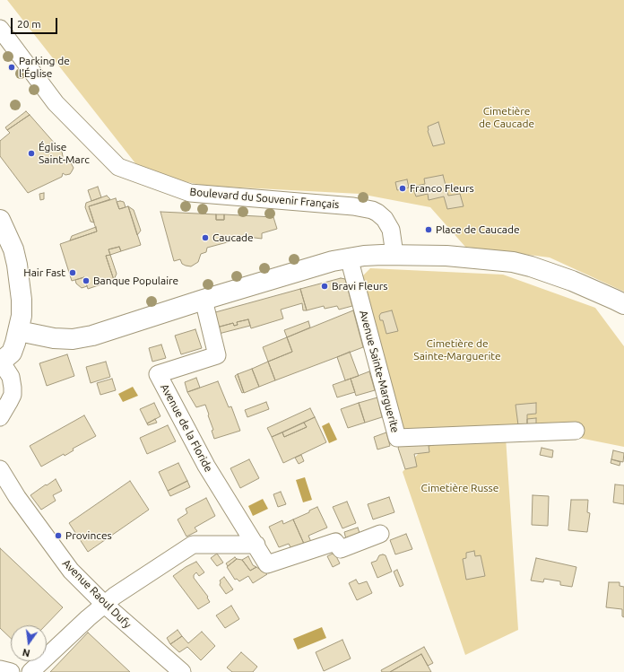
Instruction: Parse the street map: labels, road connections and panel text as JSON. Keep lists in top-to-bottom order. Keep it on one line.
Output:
{"streets":{"street":["Boulevard du Souvenir Français","Avenue Sainte-Marguerite","Avenue de la Floride","Avenue Raoul Dufy"]},"parks":["Cimetière de Caucade","Cimetière de Sainte-Marguerite","Cimetière Russe"],"places":["Parking de l'Église","Église Saint-Marc","Franco Fleurs","Place de Caucade","Caucade","Hair Fast","Banque Populaire","Bravi Fleurs","Provinces"],"scale_bar":"20 m","north":"bottom"}
